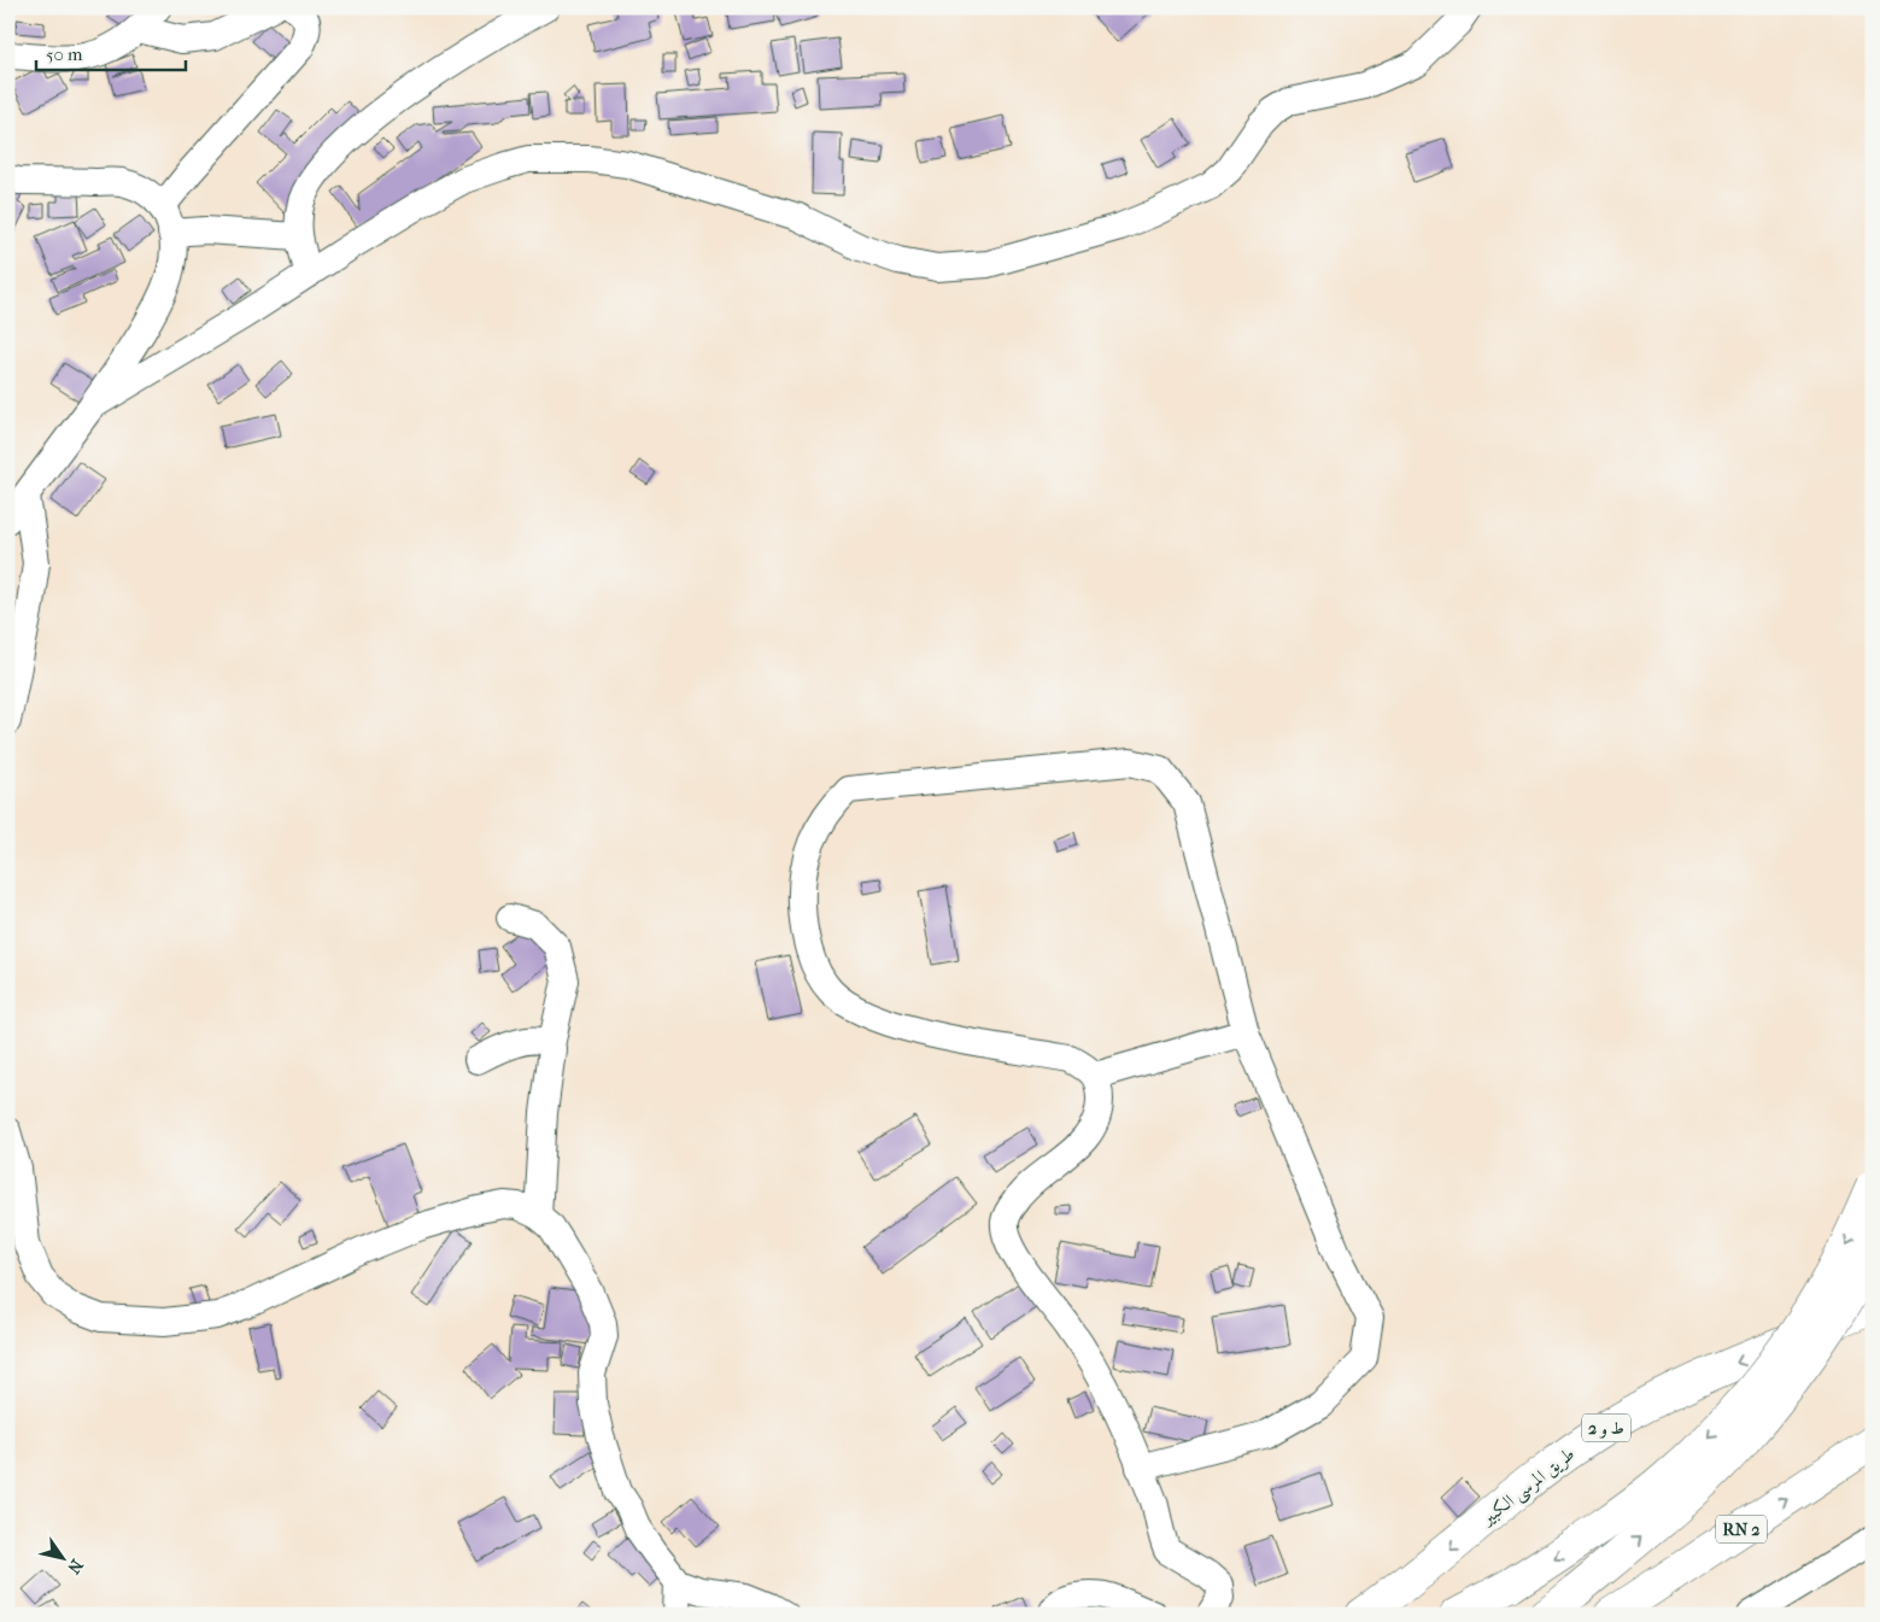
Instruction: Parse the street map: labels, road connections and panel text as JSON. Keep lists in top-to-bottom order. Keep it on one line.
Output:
{"streets":{"main road":["ط و 2","طريق المرسى الكبير","RN 2"]},"scale_bar":"50 m","north":"bottom right"}
